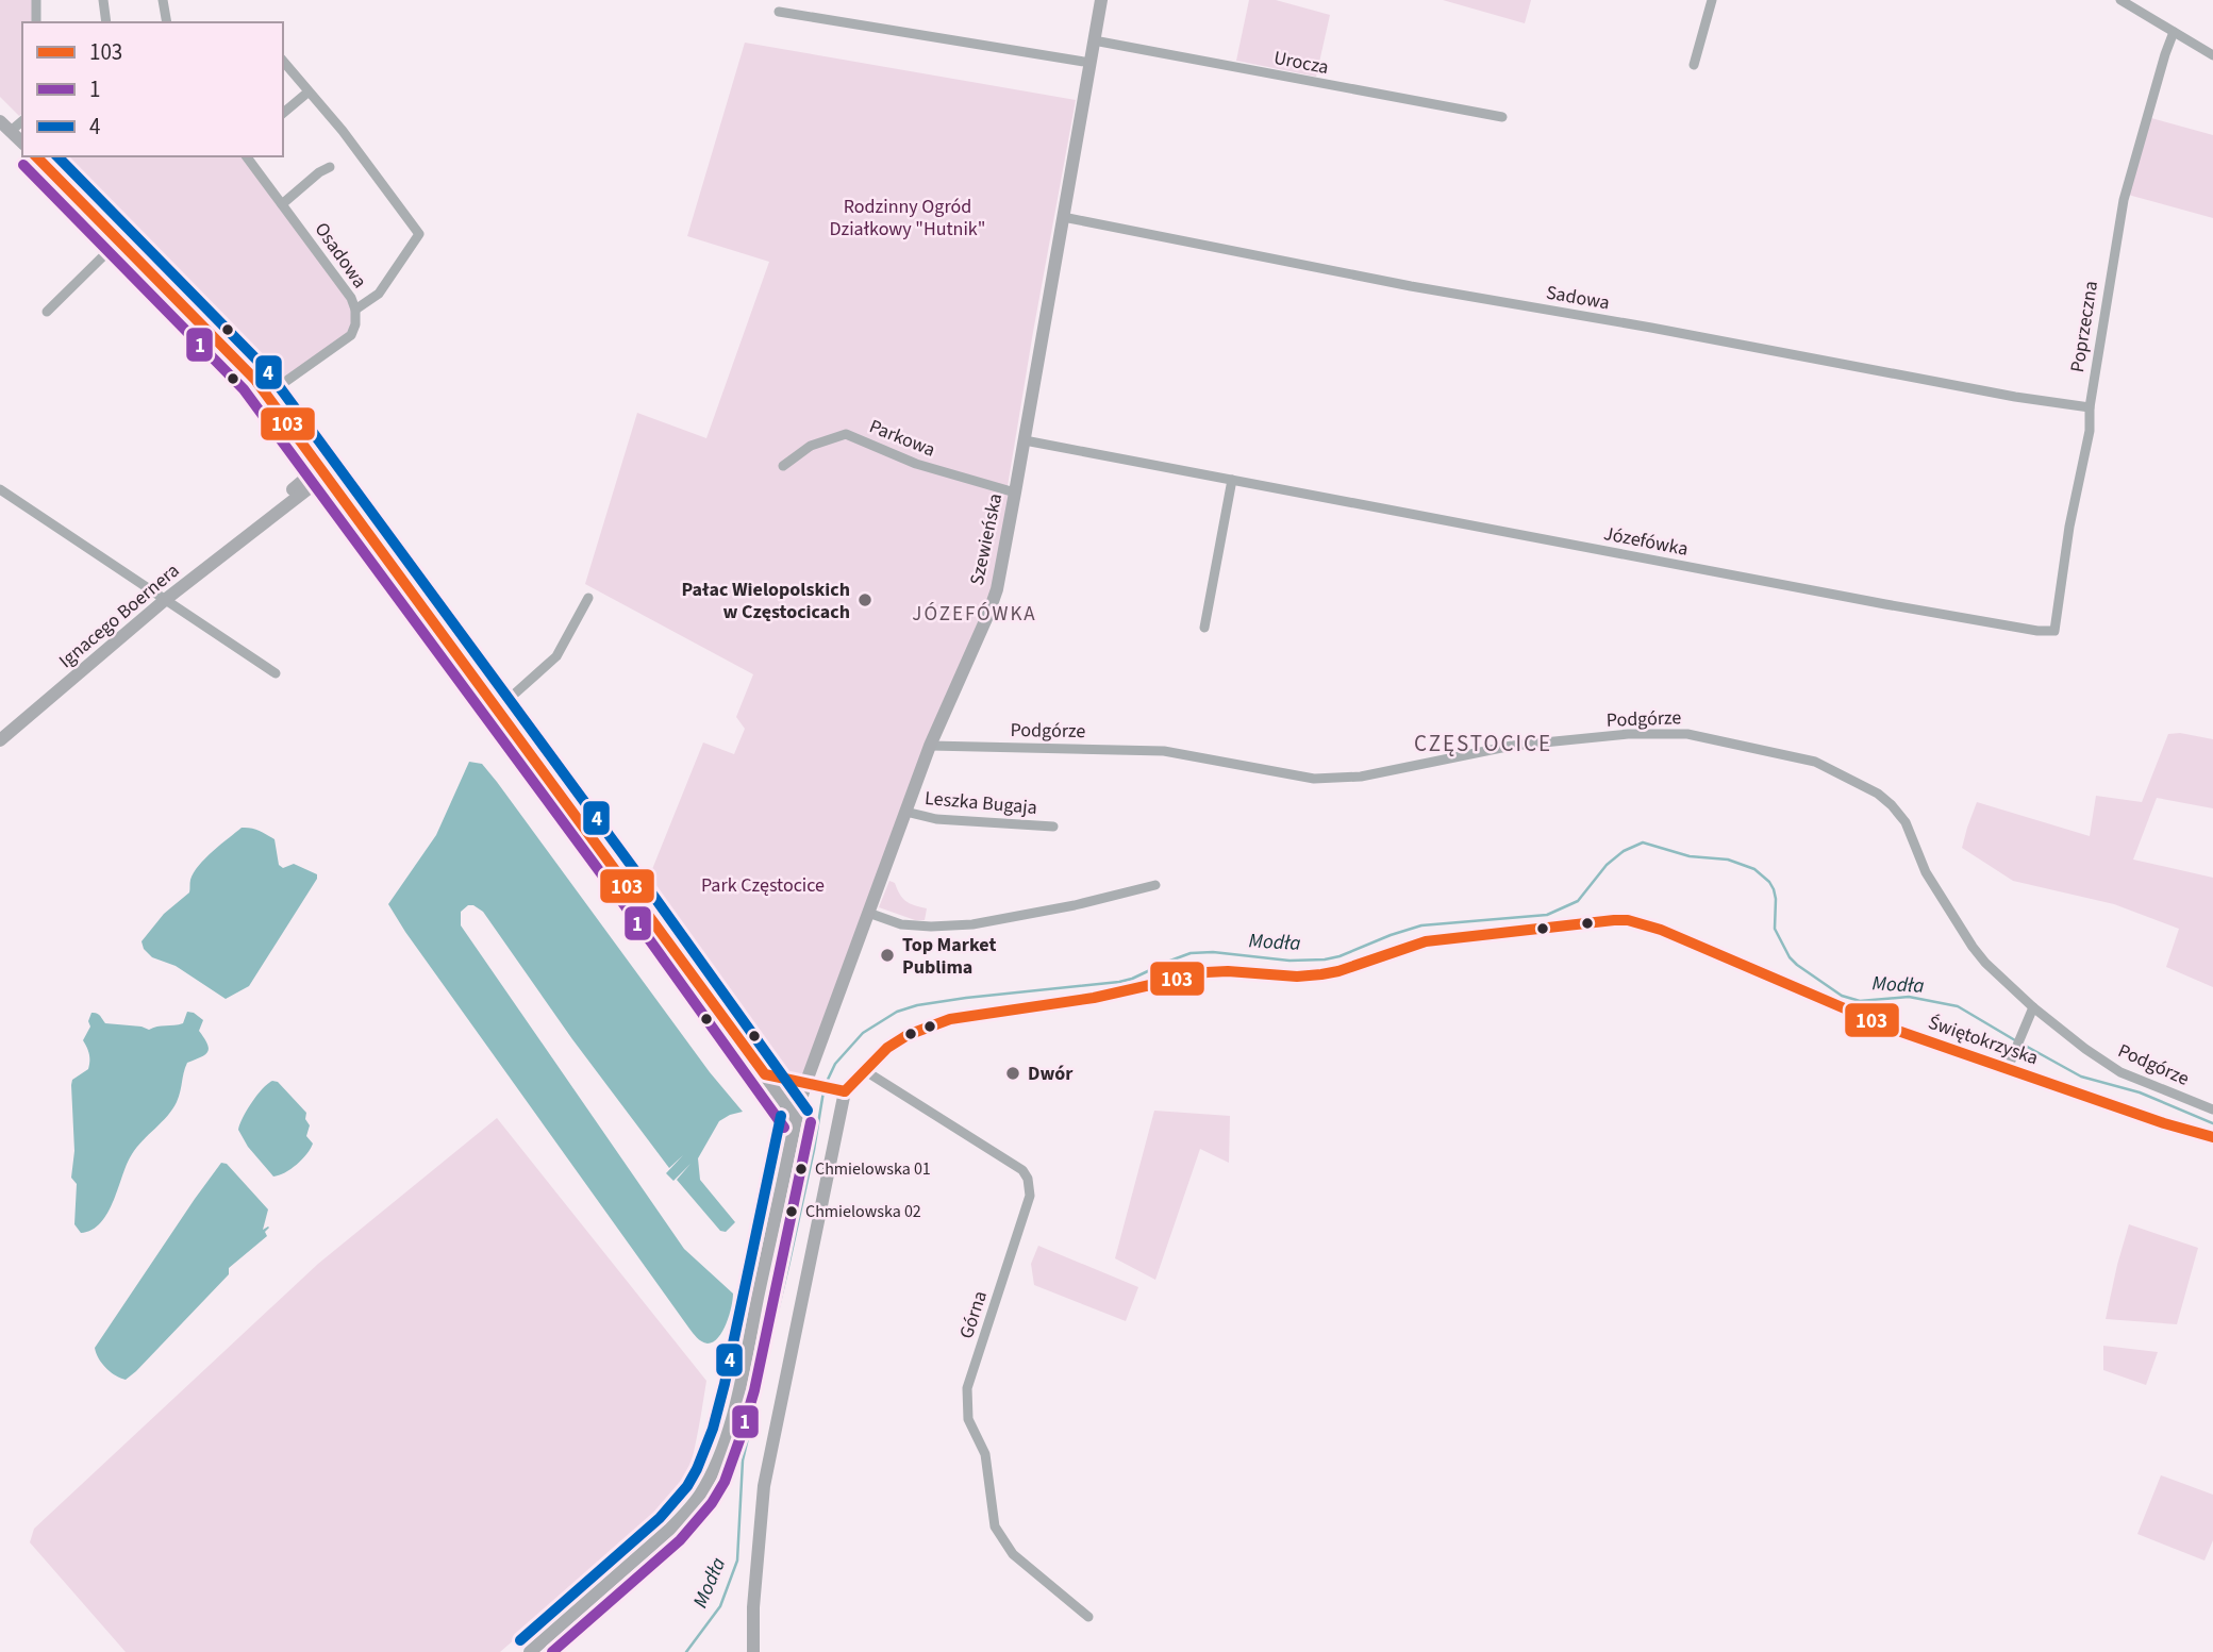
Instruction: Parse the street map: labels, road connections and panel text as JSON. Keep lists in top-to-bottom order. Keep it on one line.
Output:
{"streets":{"street":["Urocza","Osadowa","Sadowa","Poprzeczna","Parkowa","Szewieńska","Józefówka","Ignacego Boernera","Podgórze","Leszka Bugaja","Świętokrzyska","Górna"]},"crossings":[["Urocza","Szewieńska"],["Sadowa","Poprzeczna"],["Sadowa","Szewieńska"],["Poprzeczna","Józefówka"],["Parkowa","Szewieńska"],["Szewieńska","Józefówka"],["Szewieńska","Podgórze"],["Szewieńska","Leszka Bugaja"],["Szewieńska","Świętokrzyska"],["Świętokrzyska","Górna"]],"districts":["JÓZEFÓWKA","CZĘSTOCICE"],"water":["Modła"],"parks":["Rodzinny Ogród Działkowy \"Hutnik\"","Park Częstocice"],"places":["Pałac Wielopolskich w Częstocicach","Top Market Publima","Dwór","Chmielowska 01","Chmielowska 02"],"lines":["transit line 103","transit line 4","transit line 1"],"legend":["103","1","4"]}
